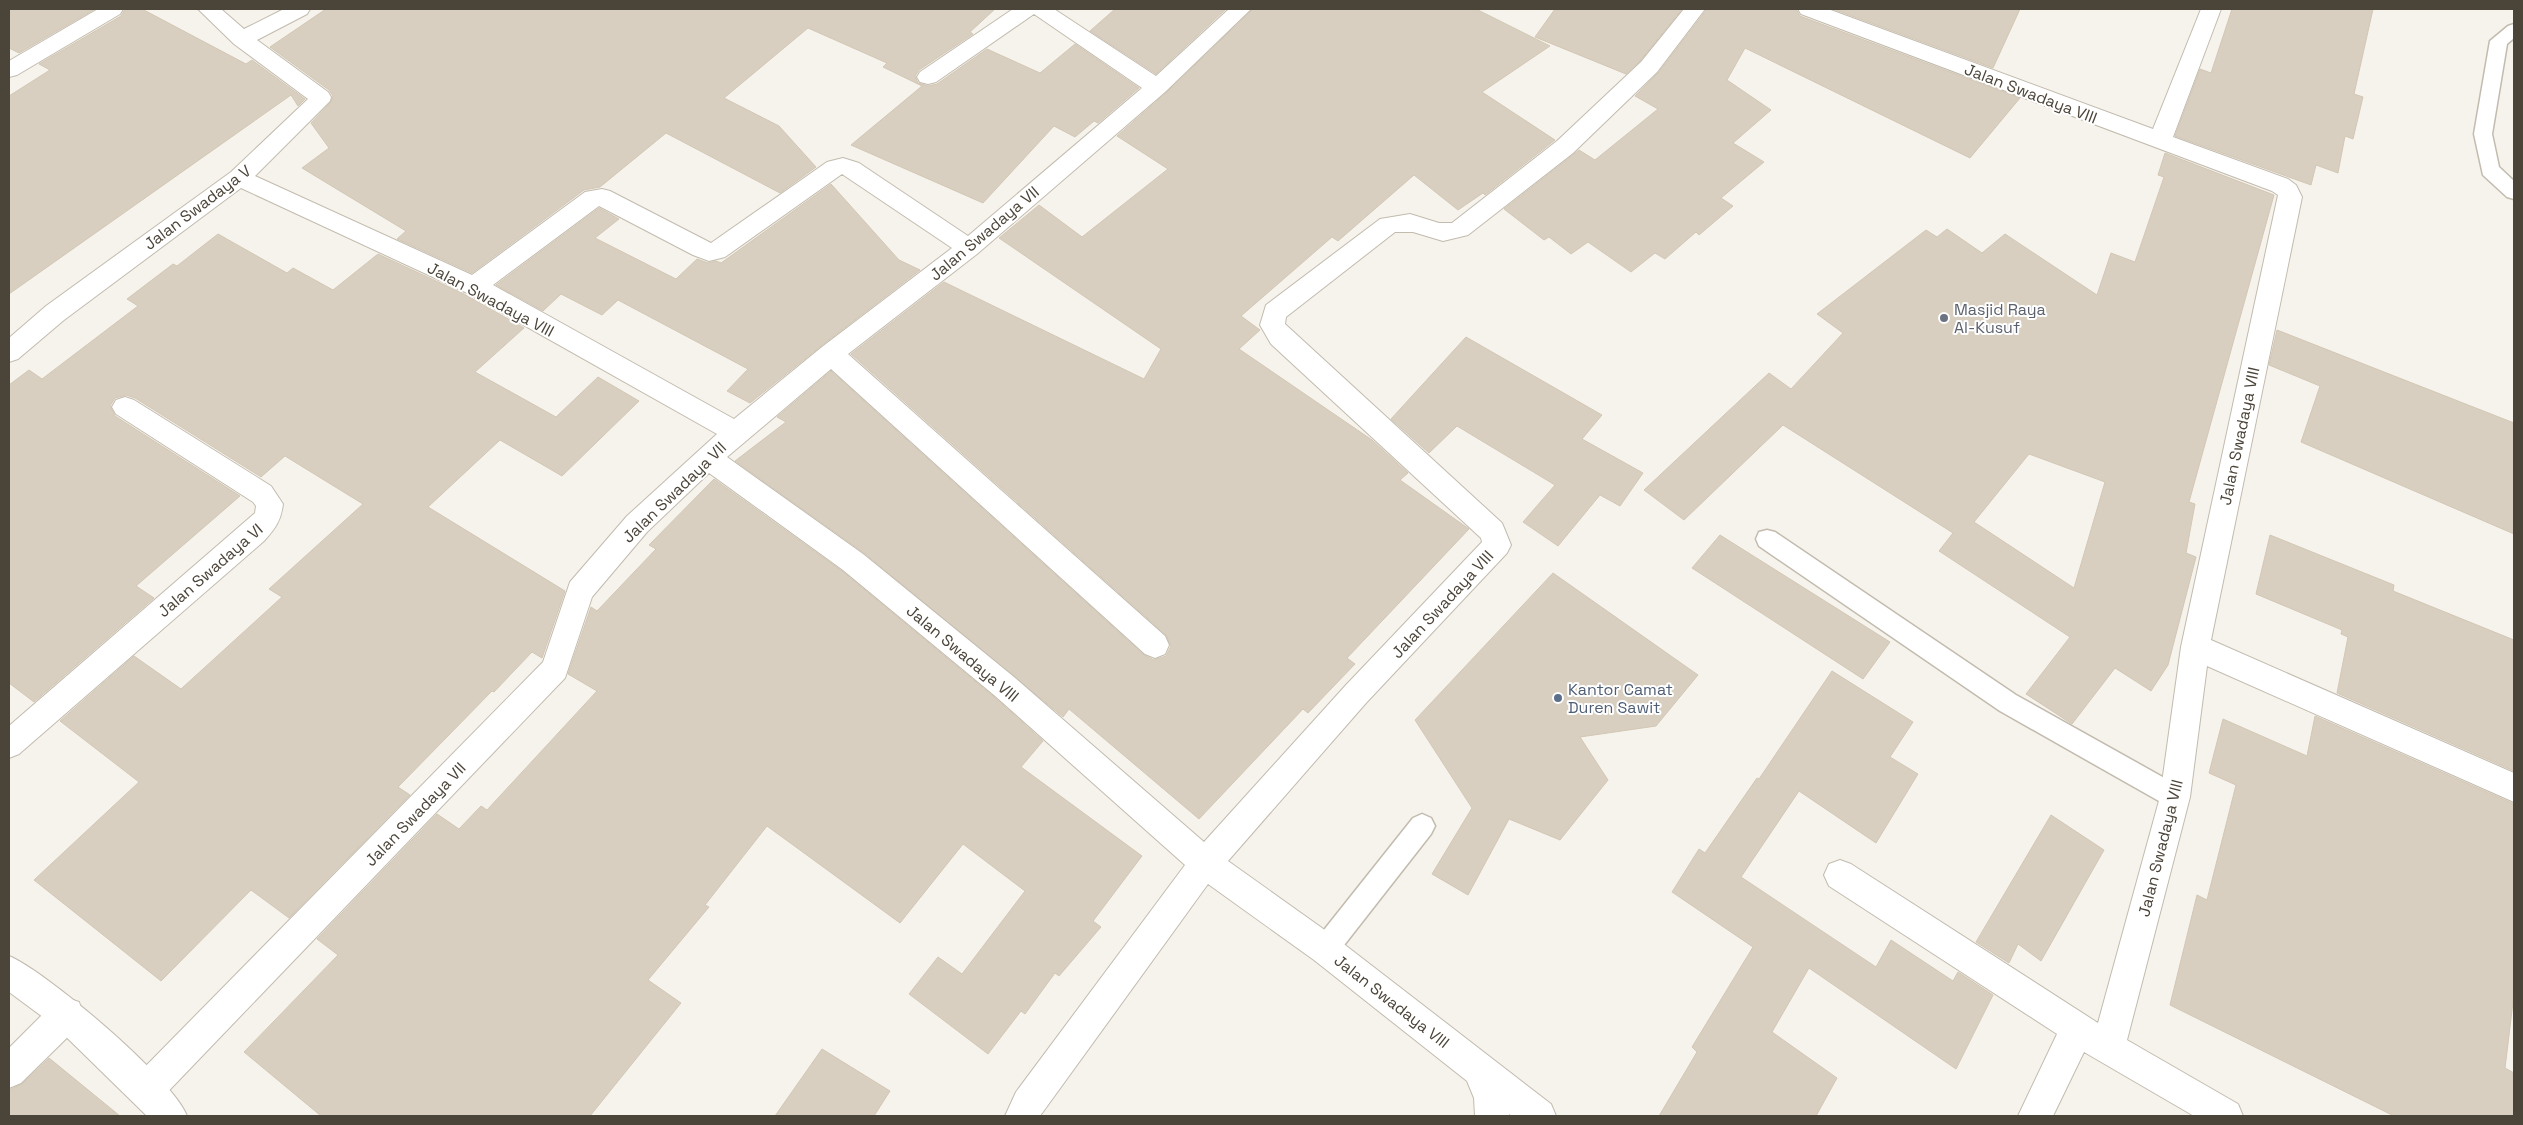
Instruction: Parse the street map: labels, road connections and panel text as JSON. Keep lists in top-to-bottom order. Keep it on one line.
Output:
{"streets":{"street":["Jalan Swadaya VIII","Jalan Swadaya V","Jalan Swadaya VII","Jalan Swadaya VI"]},"crossings":[["Jalan Swadaya VIII","Jalan Swadaya V"],["Jalan Swadaya VIII","Jalan Swadaya VII"]],"places":["Masjid Raya Al-Kusuf","Kantor Camat Duren Sawit"]}
